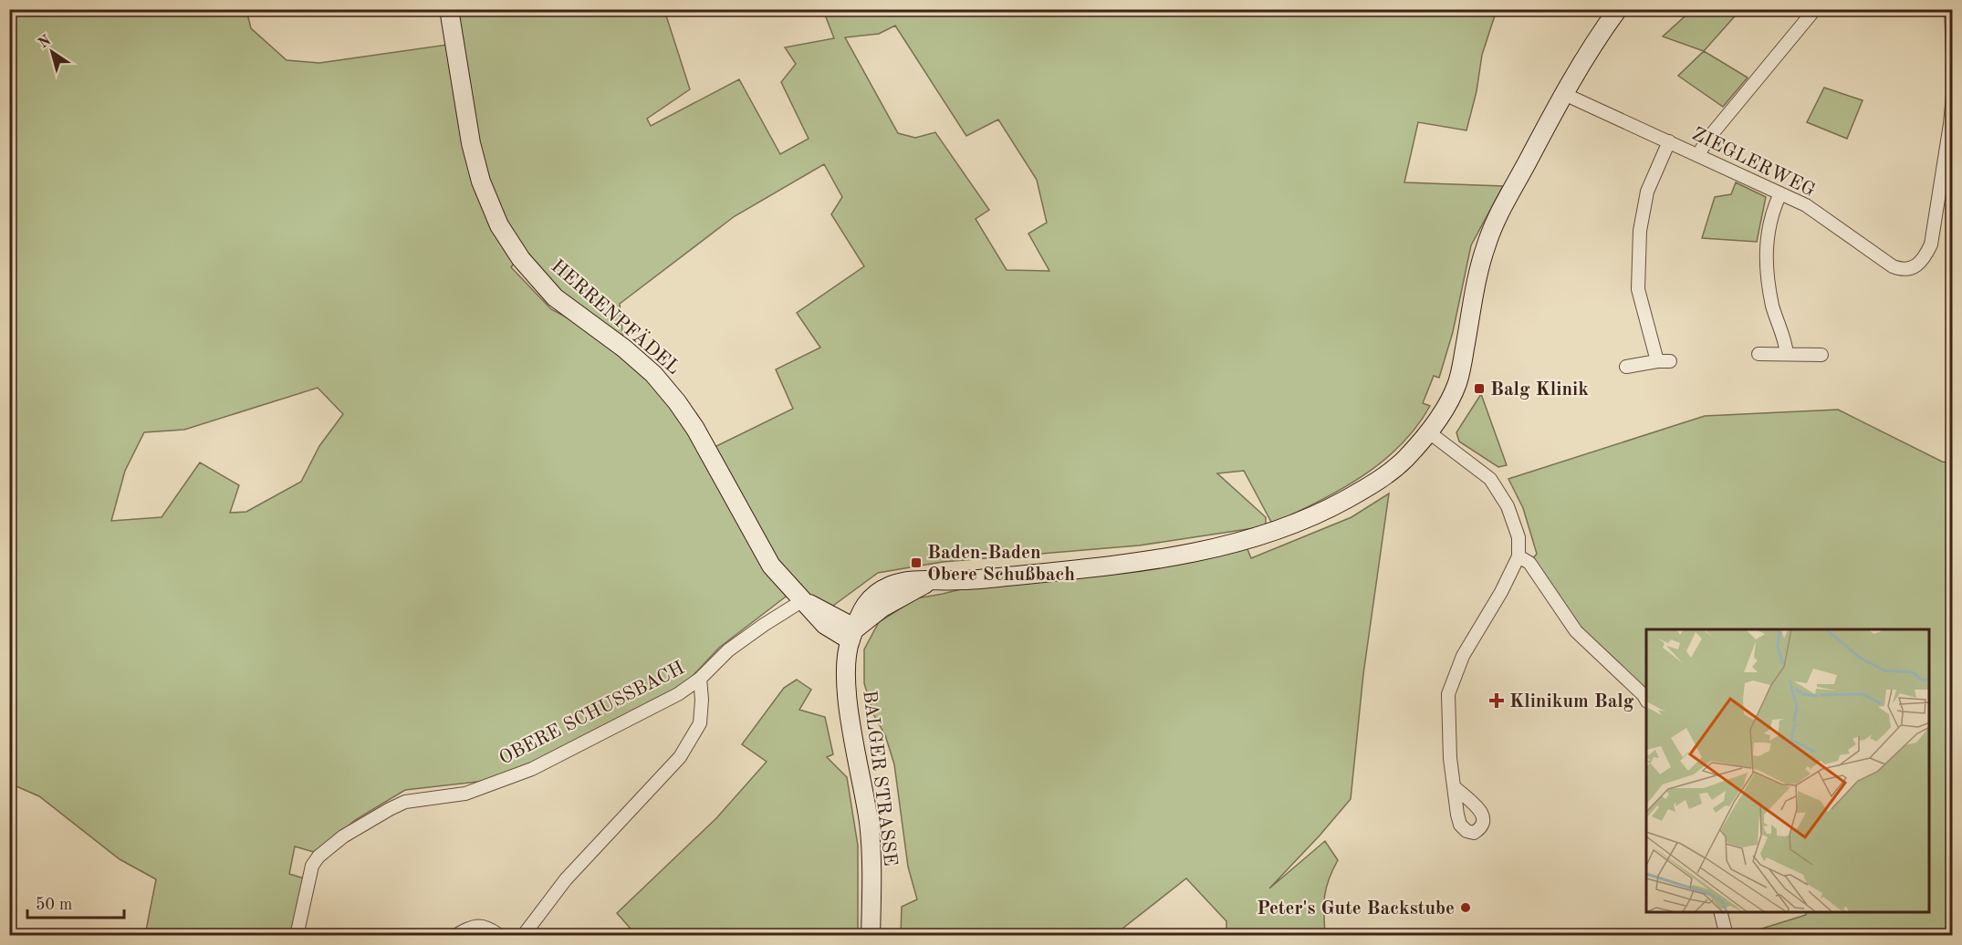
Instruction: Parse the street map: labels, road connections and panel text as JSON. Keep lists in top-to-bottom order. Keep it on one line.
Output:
{"streets":{"street":["ZIEGLERWEG","HERRENPFÄDEL","OBERE SCHUSSBACH","BALGER STRASSE"]},"crossings":[["ZIEGLERWEG","BALGER STRASSE"],["HERRENPFÄDEL","OBERE SCHUSSBACH"],["HERRENPFÄDEL","BALGER STRASSE"]],"places":{"transit":["Balg Klinik","Baden-Baden Obere Schußbach"],"health":["Klinikum Balg"],"other":["Peter's Gute Backstube"]},"scale_bar":"50 m","north":"top left"}
